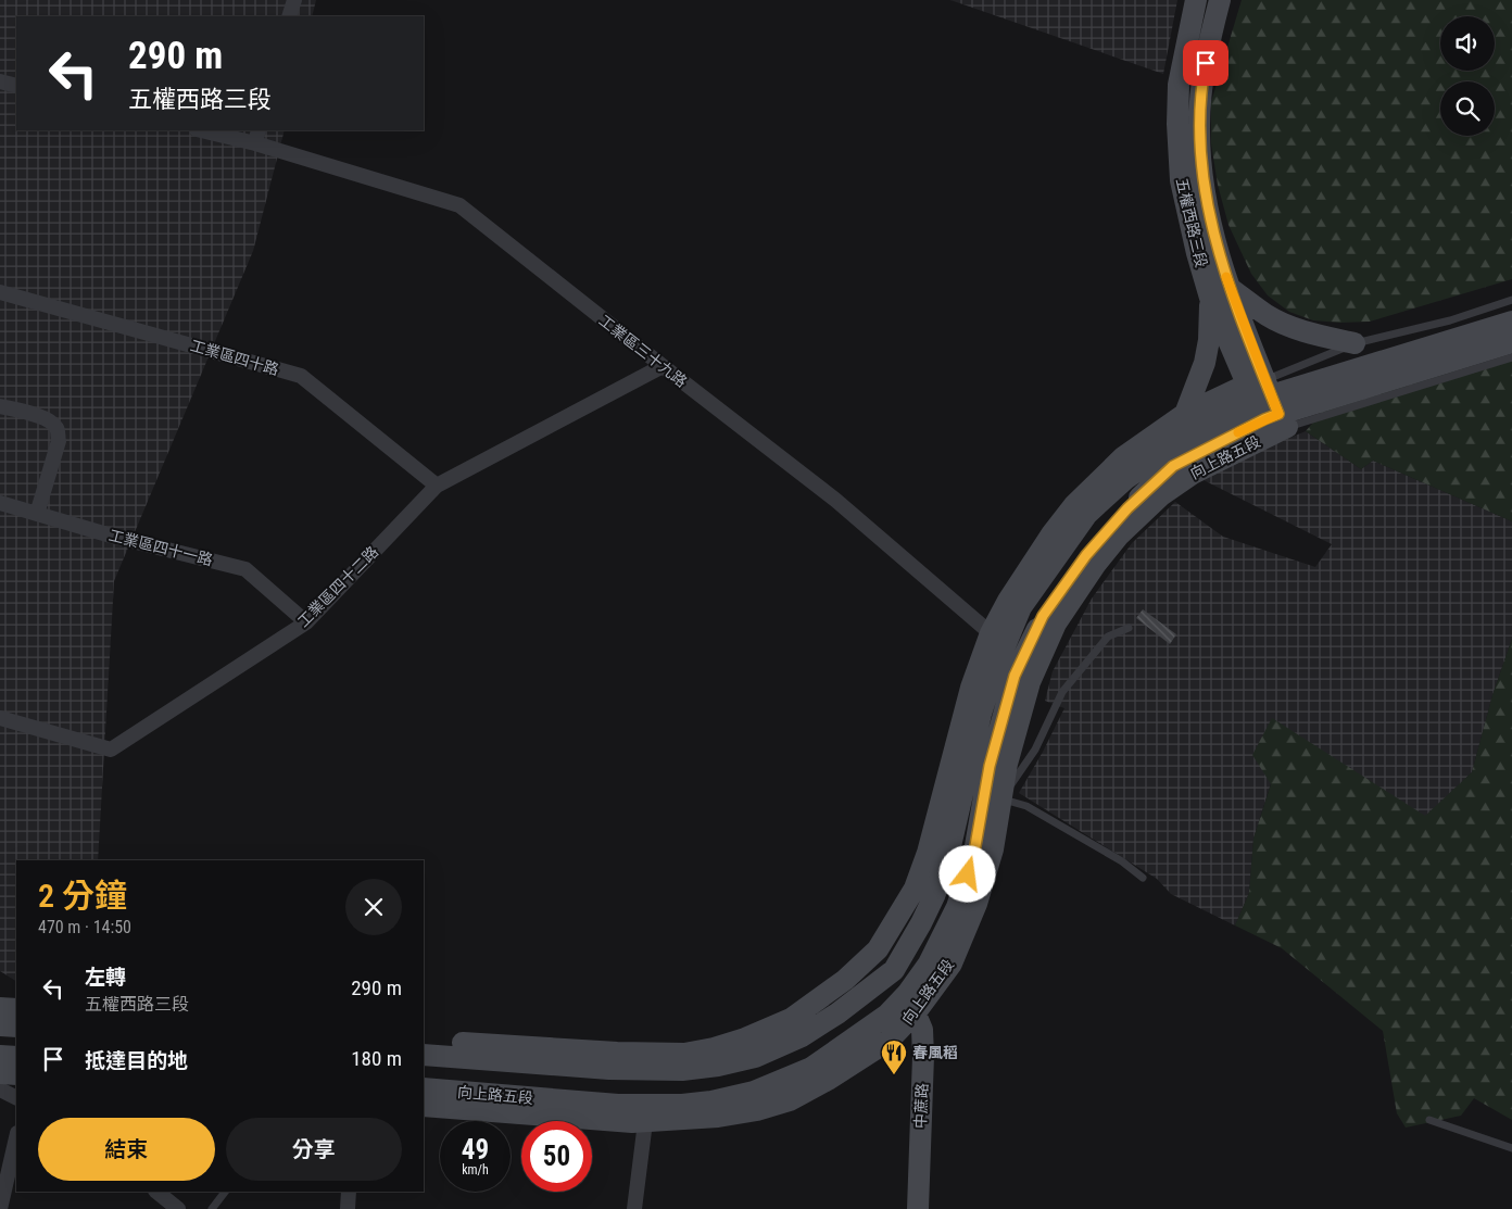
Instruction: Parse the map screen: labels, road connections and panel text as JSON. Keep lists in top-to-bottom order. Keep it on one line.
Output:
{"streets":{"main road":["五權西路三段","向上路五段","中蔗路"],"street":["工業區三十九路","工業區四十路","工業區四十一路","工業區四十二路"]},"crossings":[["五權西路三段","向上路五段"],["工業區三十九路","向上路五段"],["工業區三十九路","工業區四十二路"],["工業區四十路","工業區四十二路"],["向上路五段","中蔗路"],["工業區四十一路","工業區四十二路"]],"places":{"restaurant":["春風稻"]},"page":{"turn":["290 m","五權西路三段"],"heading":["2 分鐘","470 m · 14:50"],"list":[{"name":"左轉","note":"五權西路三段","value":"290 m"},{"name":"抵達目的地","value":"180 m"}],"buttons":["結束","分享"],"speed":"49 km/h","limit":"50"}}
